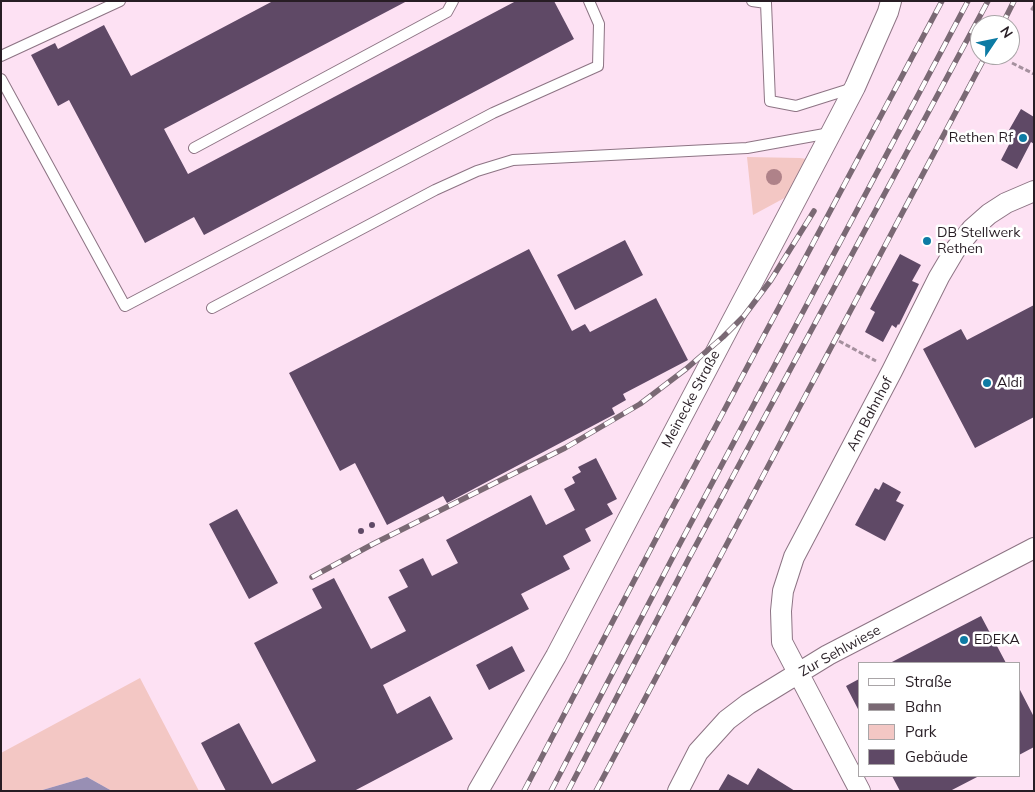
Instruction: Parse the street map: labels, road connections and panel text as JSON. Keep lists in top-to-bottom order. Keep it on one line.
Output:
{"streets":{"street":["Meinecke Straße","Am Bahnhof","Zur Sehlwiese"]},"crossings":[["Am Bahnhof","Zur Sehlwiese"]],"places":["Rethen Rf","DB Stellwerk Rethen","Aldi","EDEKA"],"legend":["Straße","Bahn","Park","Gebäude"],"north":"top right"}
